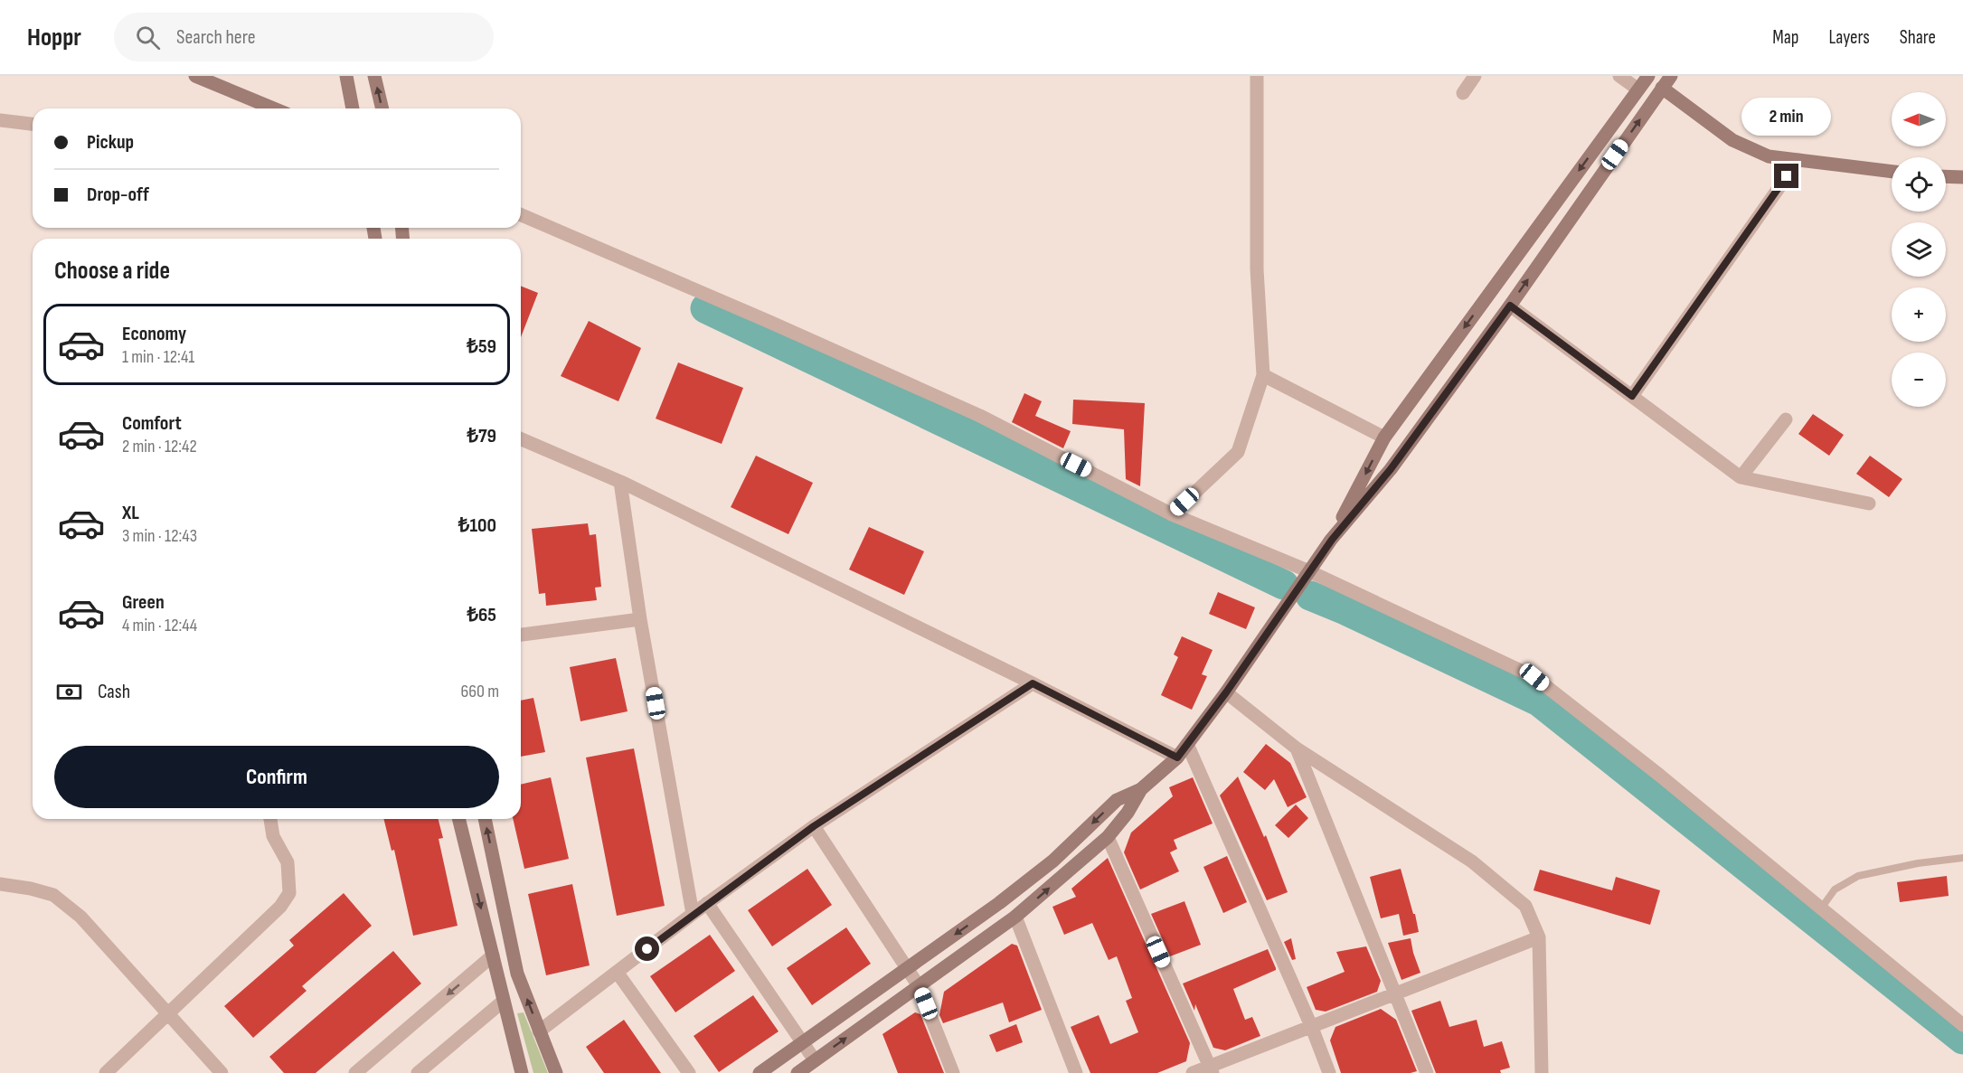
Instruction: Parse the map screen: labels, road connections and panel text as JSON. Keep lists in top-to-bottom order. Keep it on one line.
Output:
{"north":"left","page":{"header":"Hoppr","search":"Search here","nav":["Map","Layers","Share"],"map_buttons":["+","−"],"bubble":"2 min","banner":["Pickup","Drop-off"],"heading":"Choose a ride","list":[{"name":"Economy","note":"1 min · 12:41","value":"₺59"},{"name":"Comfort","note":"2 min · 12:42","value":"₺79"},{"name":"XL","note":"3 min · 12:43","value":"₺100"},{"name":"Green","note":"4 min · 12:44","value":"₺65"}],"pay":["Cash","660 m"],"buttons":"Confirm"}}
